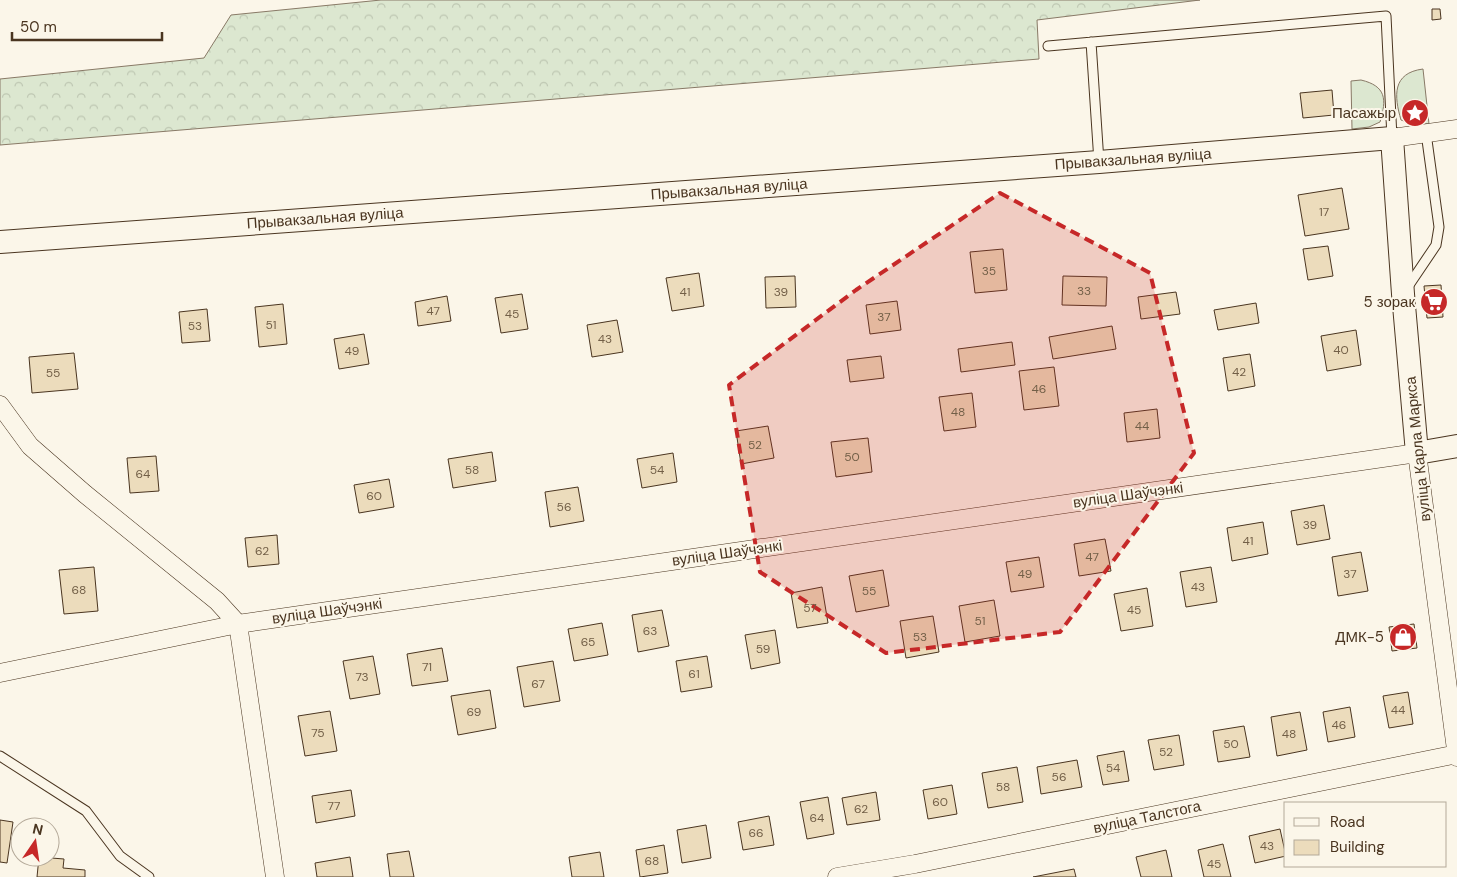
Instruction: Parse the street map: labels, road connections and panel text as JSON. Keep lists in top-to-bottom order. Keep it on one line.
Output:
{"streets":{"street":["Прывакзальная вуліца","вуліца Карла Маркса","вуліца Шаўчэнкі","вуліца Талстога"]},"crossings":[["Прывакзальная вуліца","вуліца Карла Маркса"],["вуліца Карла Маркса","вуліца Шаўчэнкі"],["вуліца Карла Маркса","вуліца Талстога"]],"places":{"place":["Пасажыр"],"supermarket":["5 зорак"],"shop":["ДМК-5"]},"house_numbers":["17","35","33","41","39","47","45","37","51","53","43","40","49","42","55","46","48","44","52","50","58","54","64","60","56","39","41","62","47","49","37","43","68","55","57","45","51","63","53","65","59","71","61","73","67","44","69","46","75","48","50","52","54","56","58","60","77","62","64","66","43","68","45"],"legend":["Road","Building"],"scale_bar":"50 m","north":"top"}
